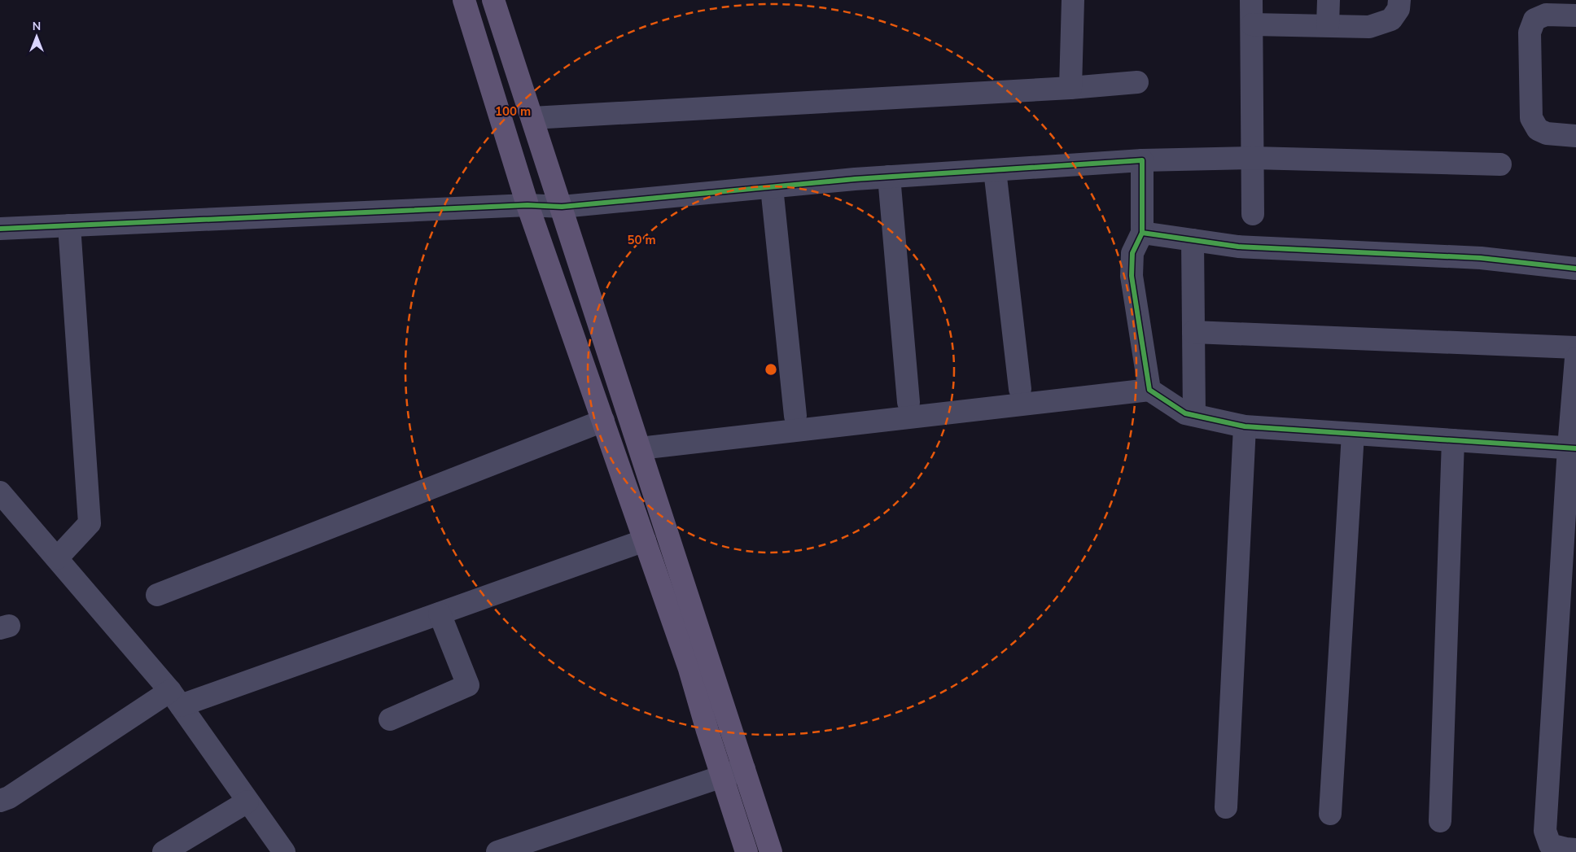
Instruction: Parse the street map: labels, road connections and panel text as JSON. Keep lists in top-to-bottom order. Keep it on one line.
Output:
{"north":"top","rings":["100 m","50 m"]}
